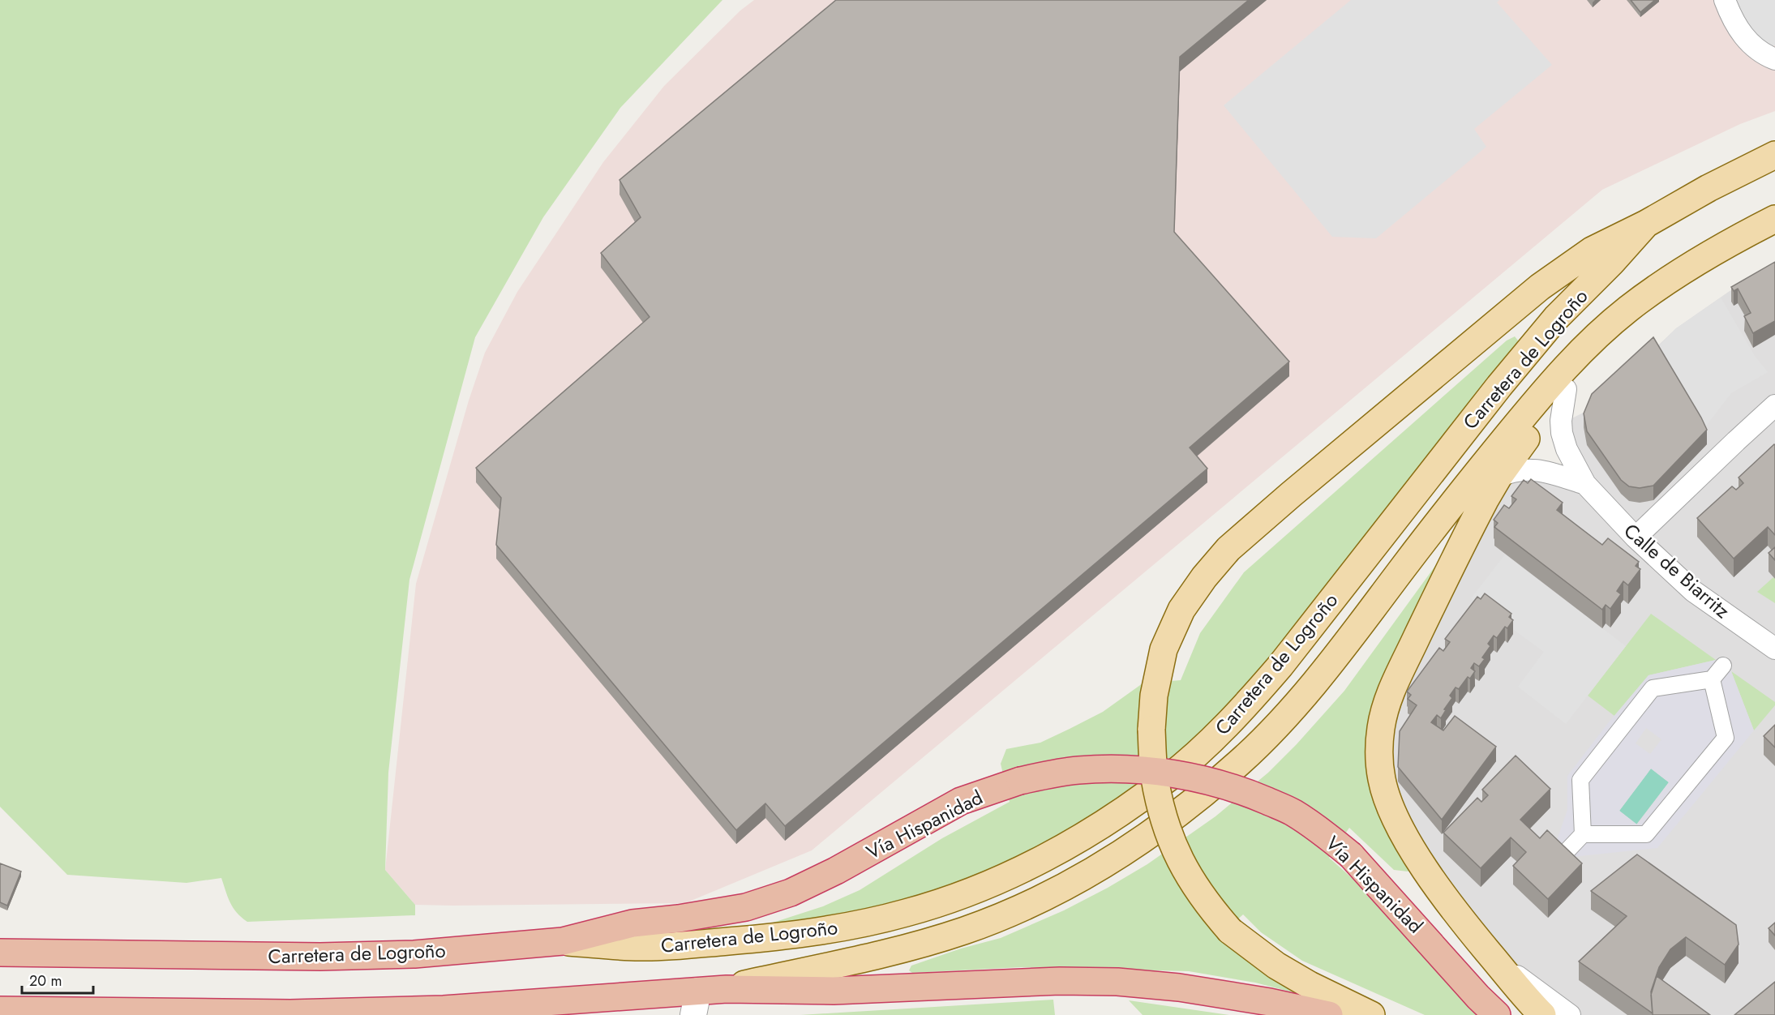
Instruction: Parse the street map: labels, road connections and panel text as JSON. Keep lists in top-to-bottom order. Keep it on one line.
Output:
{"streets":{"highway":["Carretera de Logroño","Vía Hispanidad"],"street":["Calle de Biarritz"]},"crossings":[["Carretera de Logroño","Vía Hispanidad"]],"scale_bar":"20 m"}
